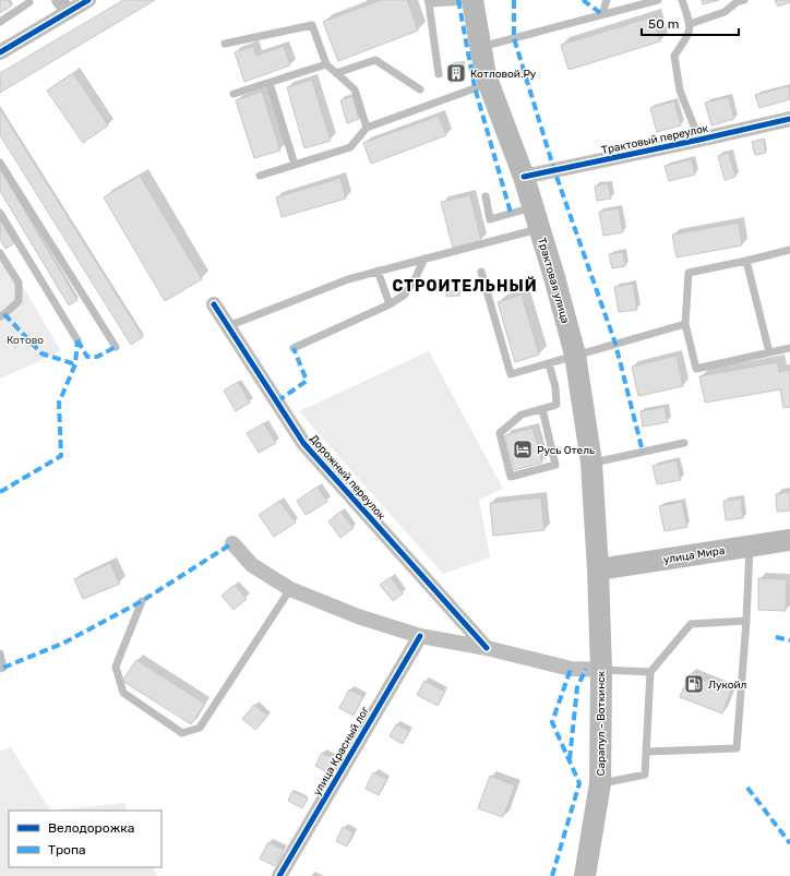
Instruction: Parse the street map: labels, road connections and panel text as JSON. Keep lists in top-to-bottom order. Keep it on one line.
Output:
{"streets":{"main road":["Трактовая улица","улица Мира","Сарапул - Воткинск"],"street":["Трактовый переулок","Дорожный переулок","улица Красный лог"]},"crossings":[["Трактовый переулок","Трактовая улица"],["Трактовая улица","улица Мира"],["Трактовая улица","Сарапул - Воткинск"],["улица Мира","Сарапул - Воткинск"]],"districts":["СТРОИТЕЛЬНЫЙ"],"parks":["Котово"],"places":{"building":["Котловой.Ру"],"hotel":["Русь Отель"],"fuel station":["Лукойл"]},"legend":["Велодорожка","Тропа"],"scale_bar":"50 m"}
